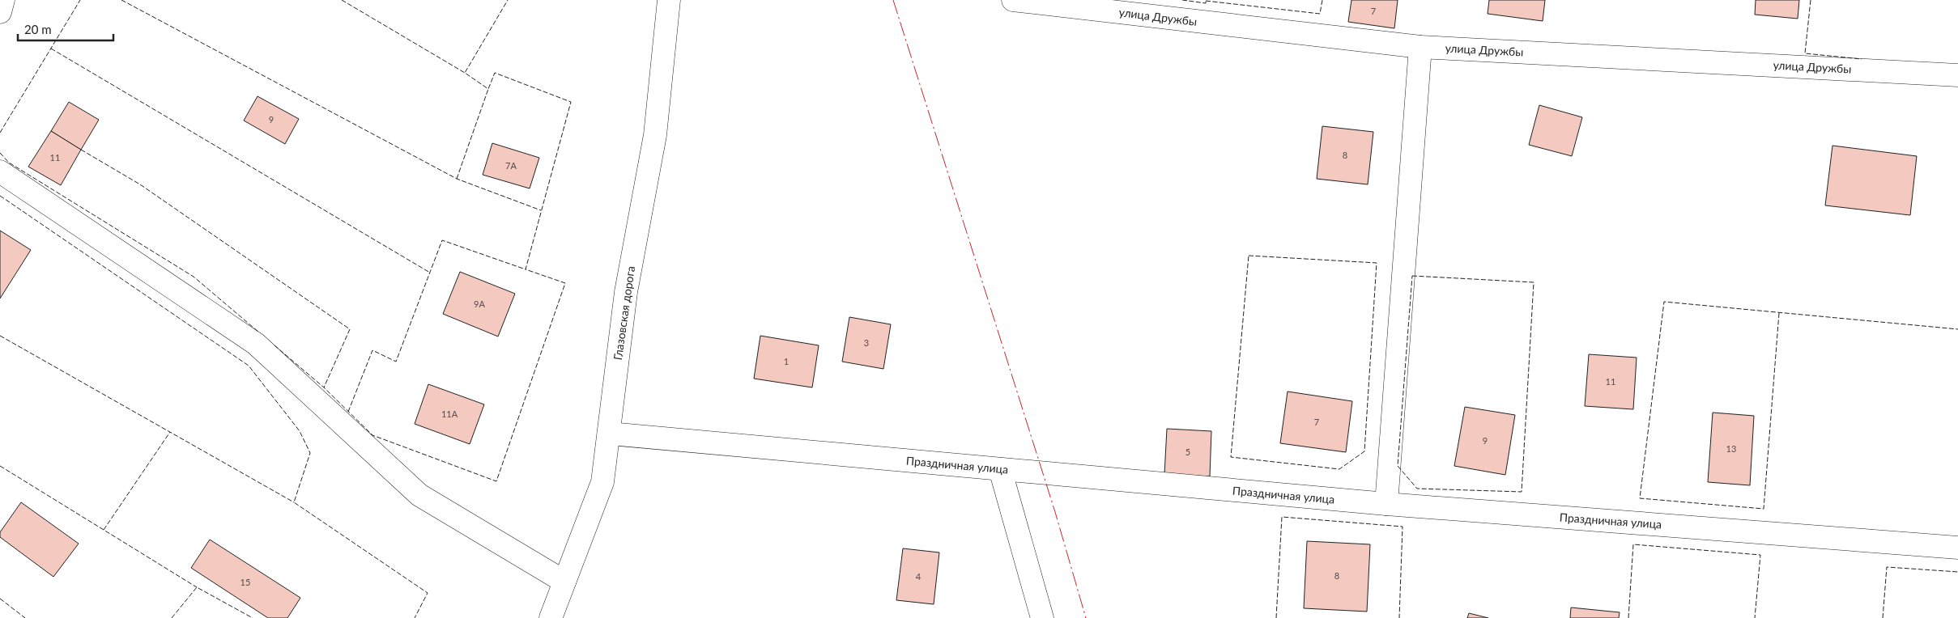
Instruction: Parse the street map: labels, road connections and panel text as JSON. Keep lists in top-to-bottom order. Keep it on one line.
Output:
{"streets":{"street":["улица Дружбы","Глазовская дорога","Праздничная улица"]},"crossings":[["Глазовская дорога","Праздничная улица"]],"house_numbers":["7","9","8","11","7А","9А","3","1","11","11А","7","9","13","5","8","4","15"],"scale_bar":"20 m"}
